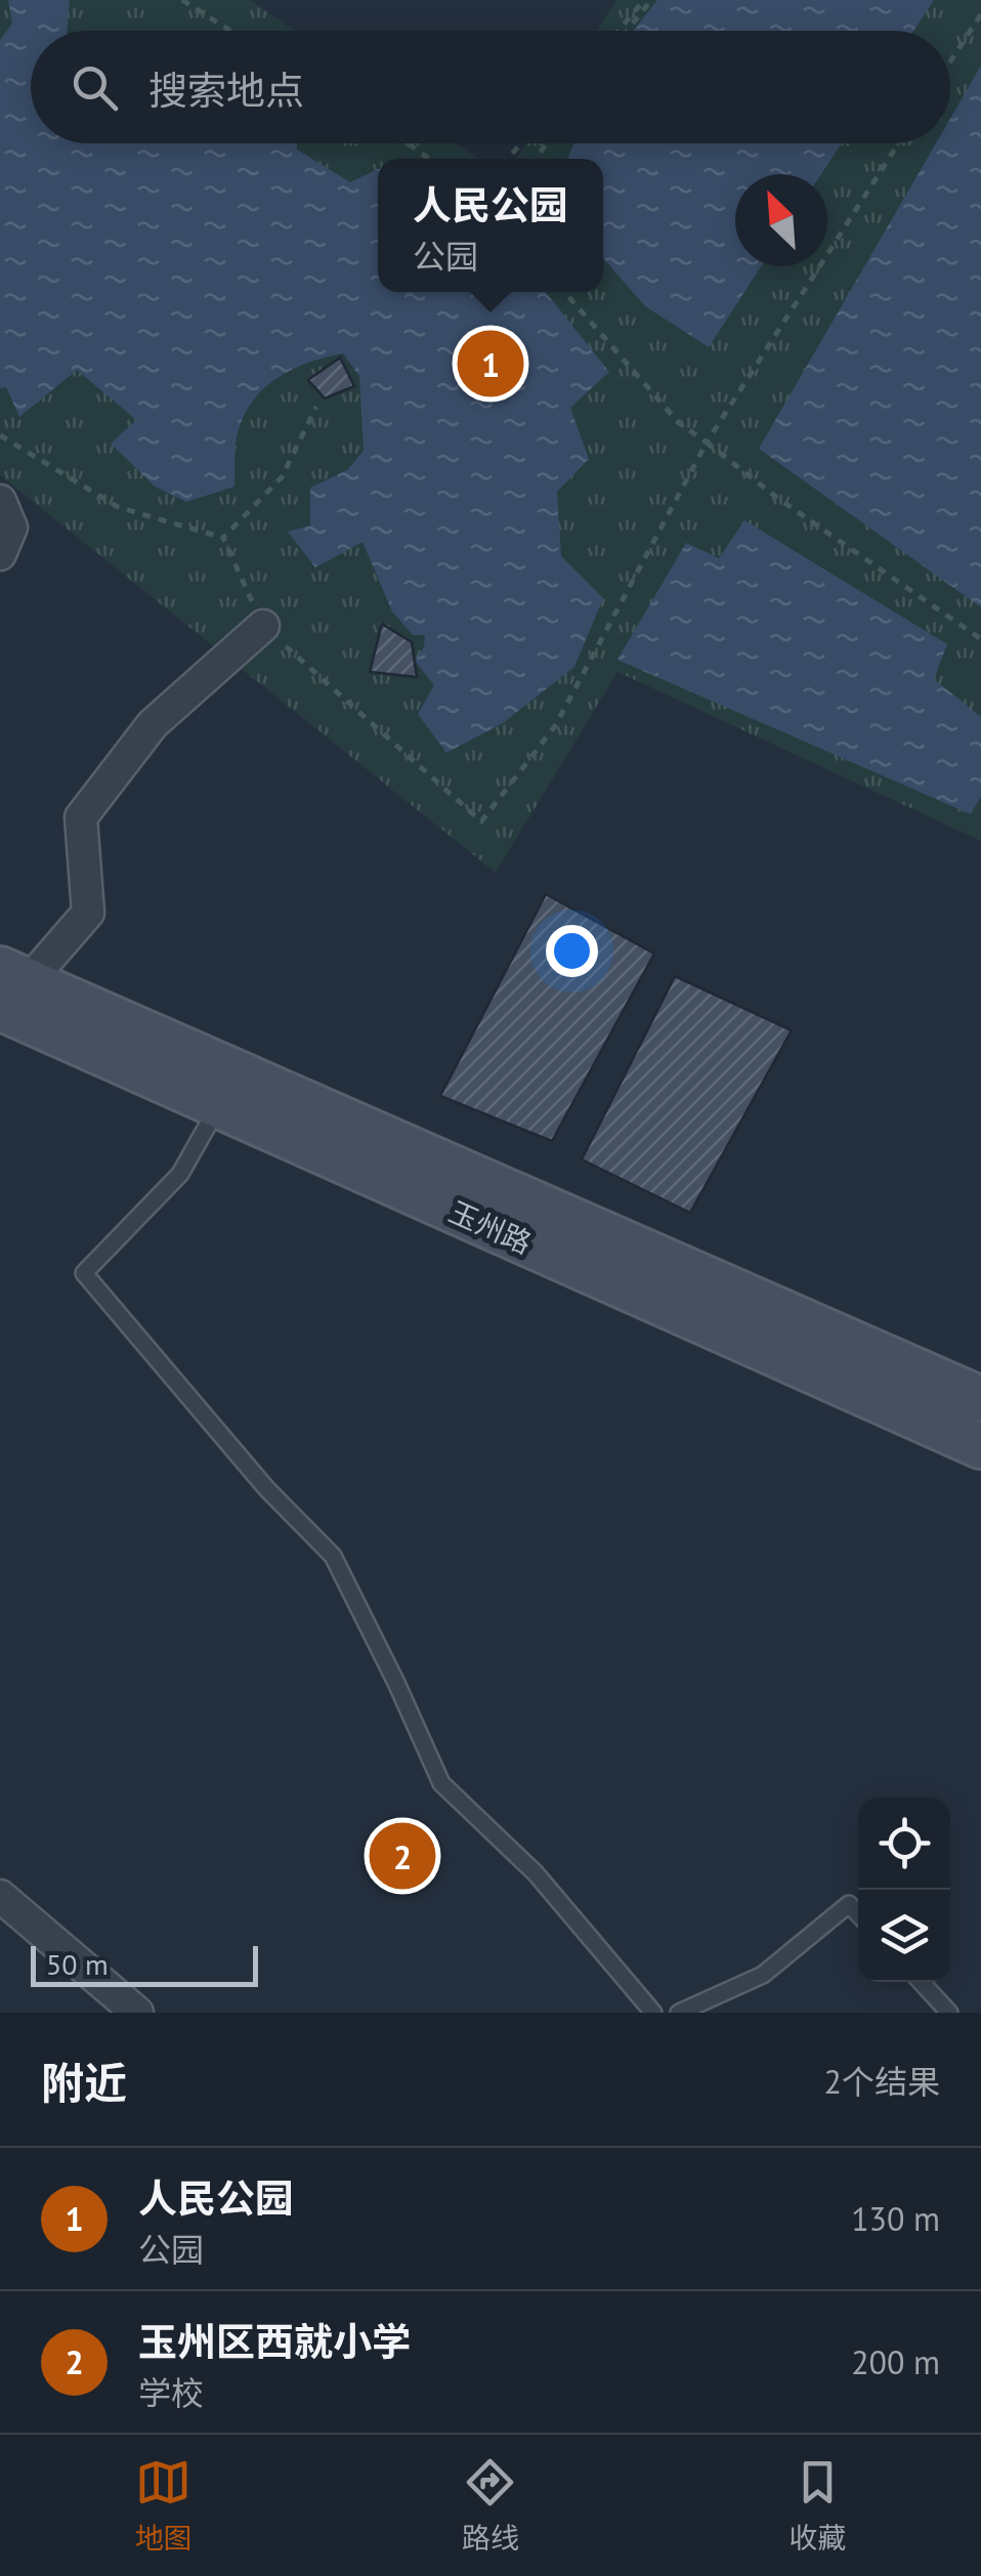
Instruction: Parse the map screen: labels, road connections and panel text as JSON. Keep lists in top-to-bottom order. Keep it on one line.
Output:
{"streets":{"main road":["玉州路"]},"scale_bar":"50 m","north":"top left","page":{"search":"搜索地点","popup":["人民公园","公园"],"pins":["1","2"],"scale":"50 m","heading":["附近","2个结果"],"list":[{"mark":"1","name":"人民公园","note":"公园","value":"130 m"},{"mark":"2","name":"玉州区西就小学","note":"学校","value":"200 m"}],"nav":["地图","路线","收藏"]}}
